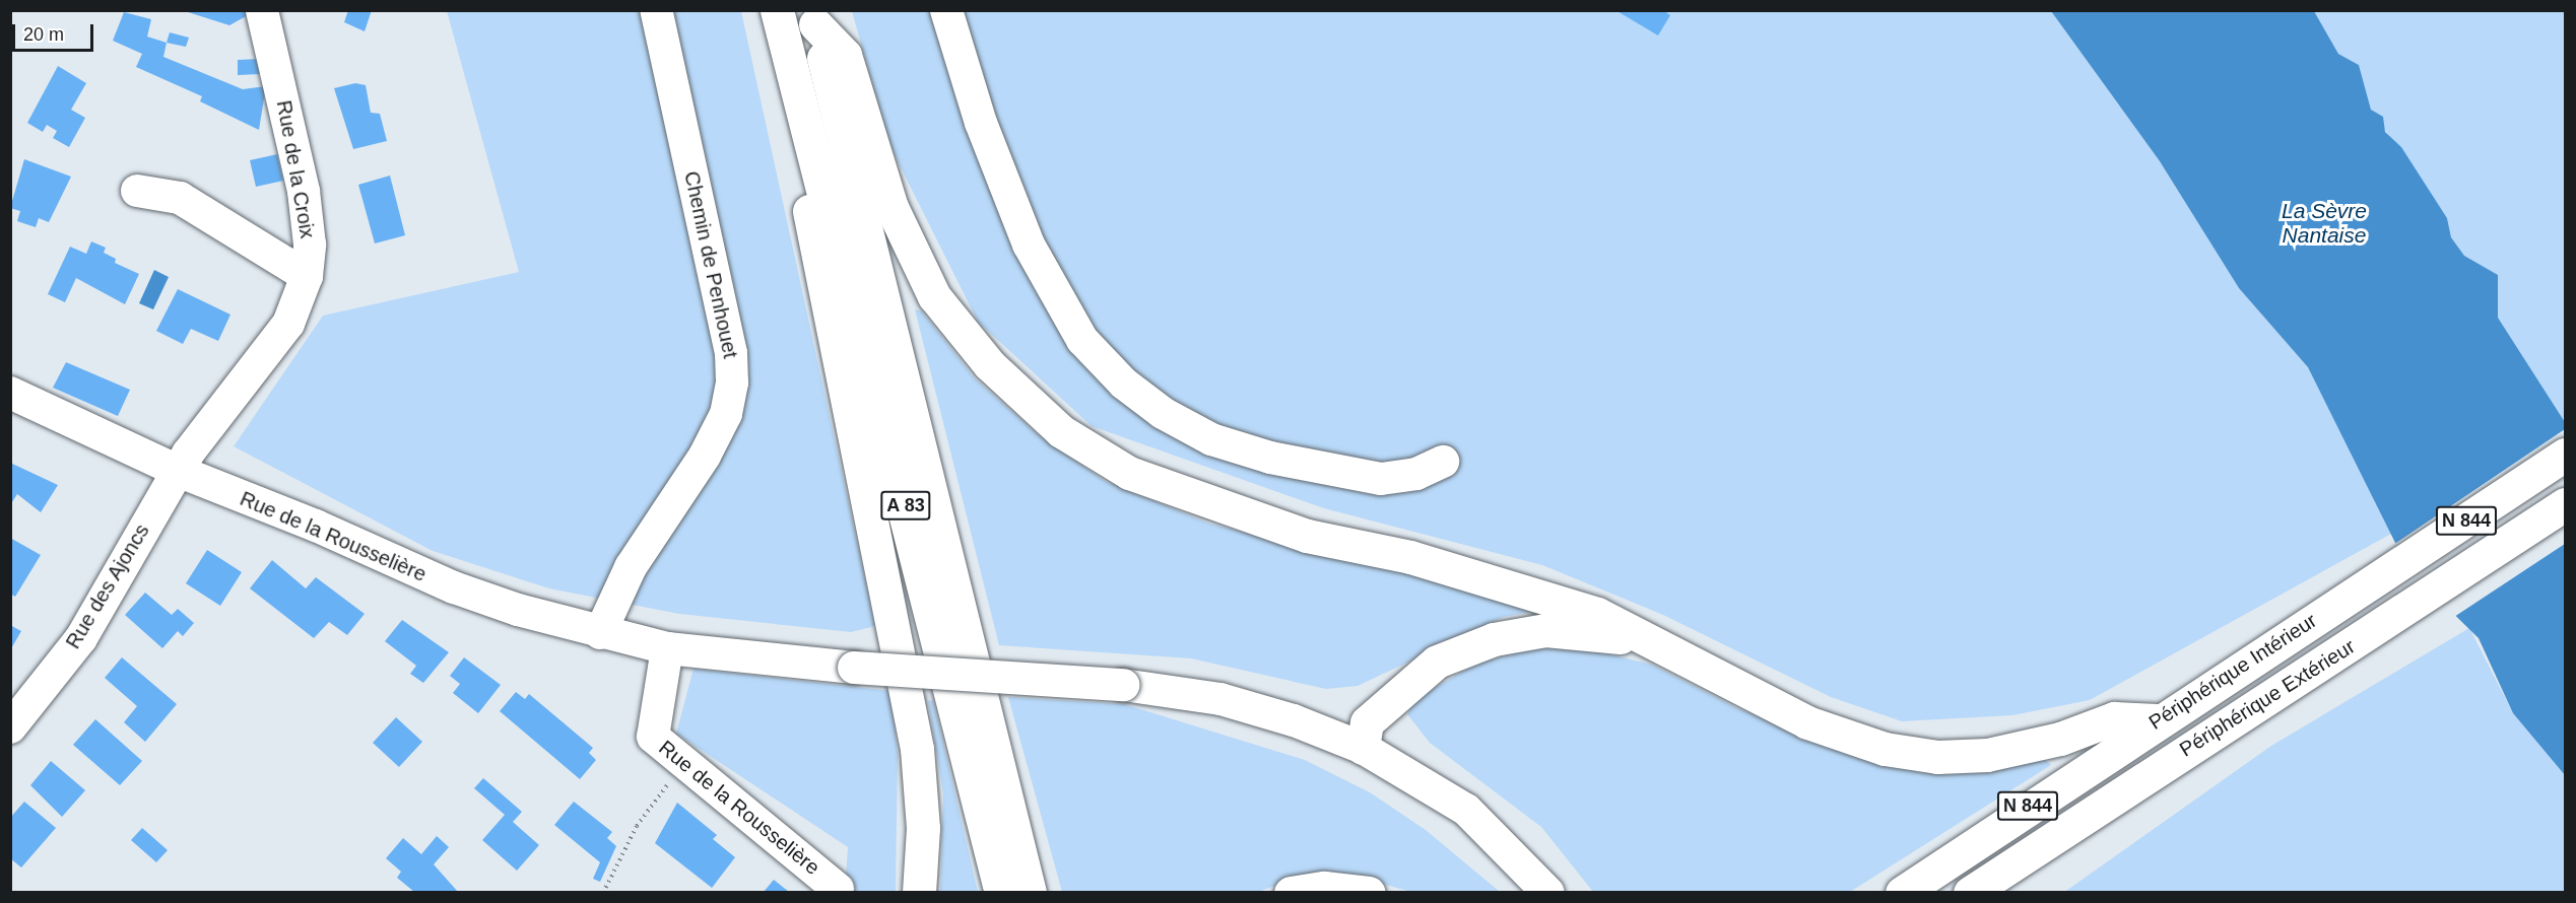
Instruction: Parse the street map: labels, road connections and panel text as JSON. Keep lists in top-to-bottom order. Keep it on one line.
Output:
{"streets":{"highway":["A 83","N 844","Périphérique Intérieur","Périphérique Extérieur"],"street":["Rue de la Croix","Chemin de Penhouet","Rue de la Rousselière","Rue des Ajoncs"]},"crossings":[["Rue de la Croix","Rue de la Rousselière"],["Rue de la Croix","Rue des Ajoncs"],["Chemin de Penhouet","Rue de la Rousselière"],["Rue de la Rousselière","Rue des Ajoncs"]],"water":["La Sèvre Nantaise"],"scale_bar":"20 m"}
